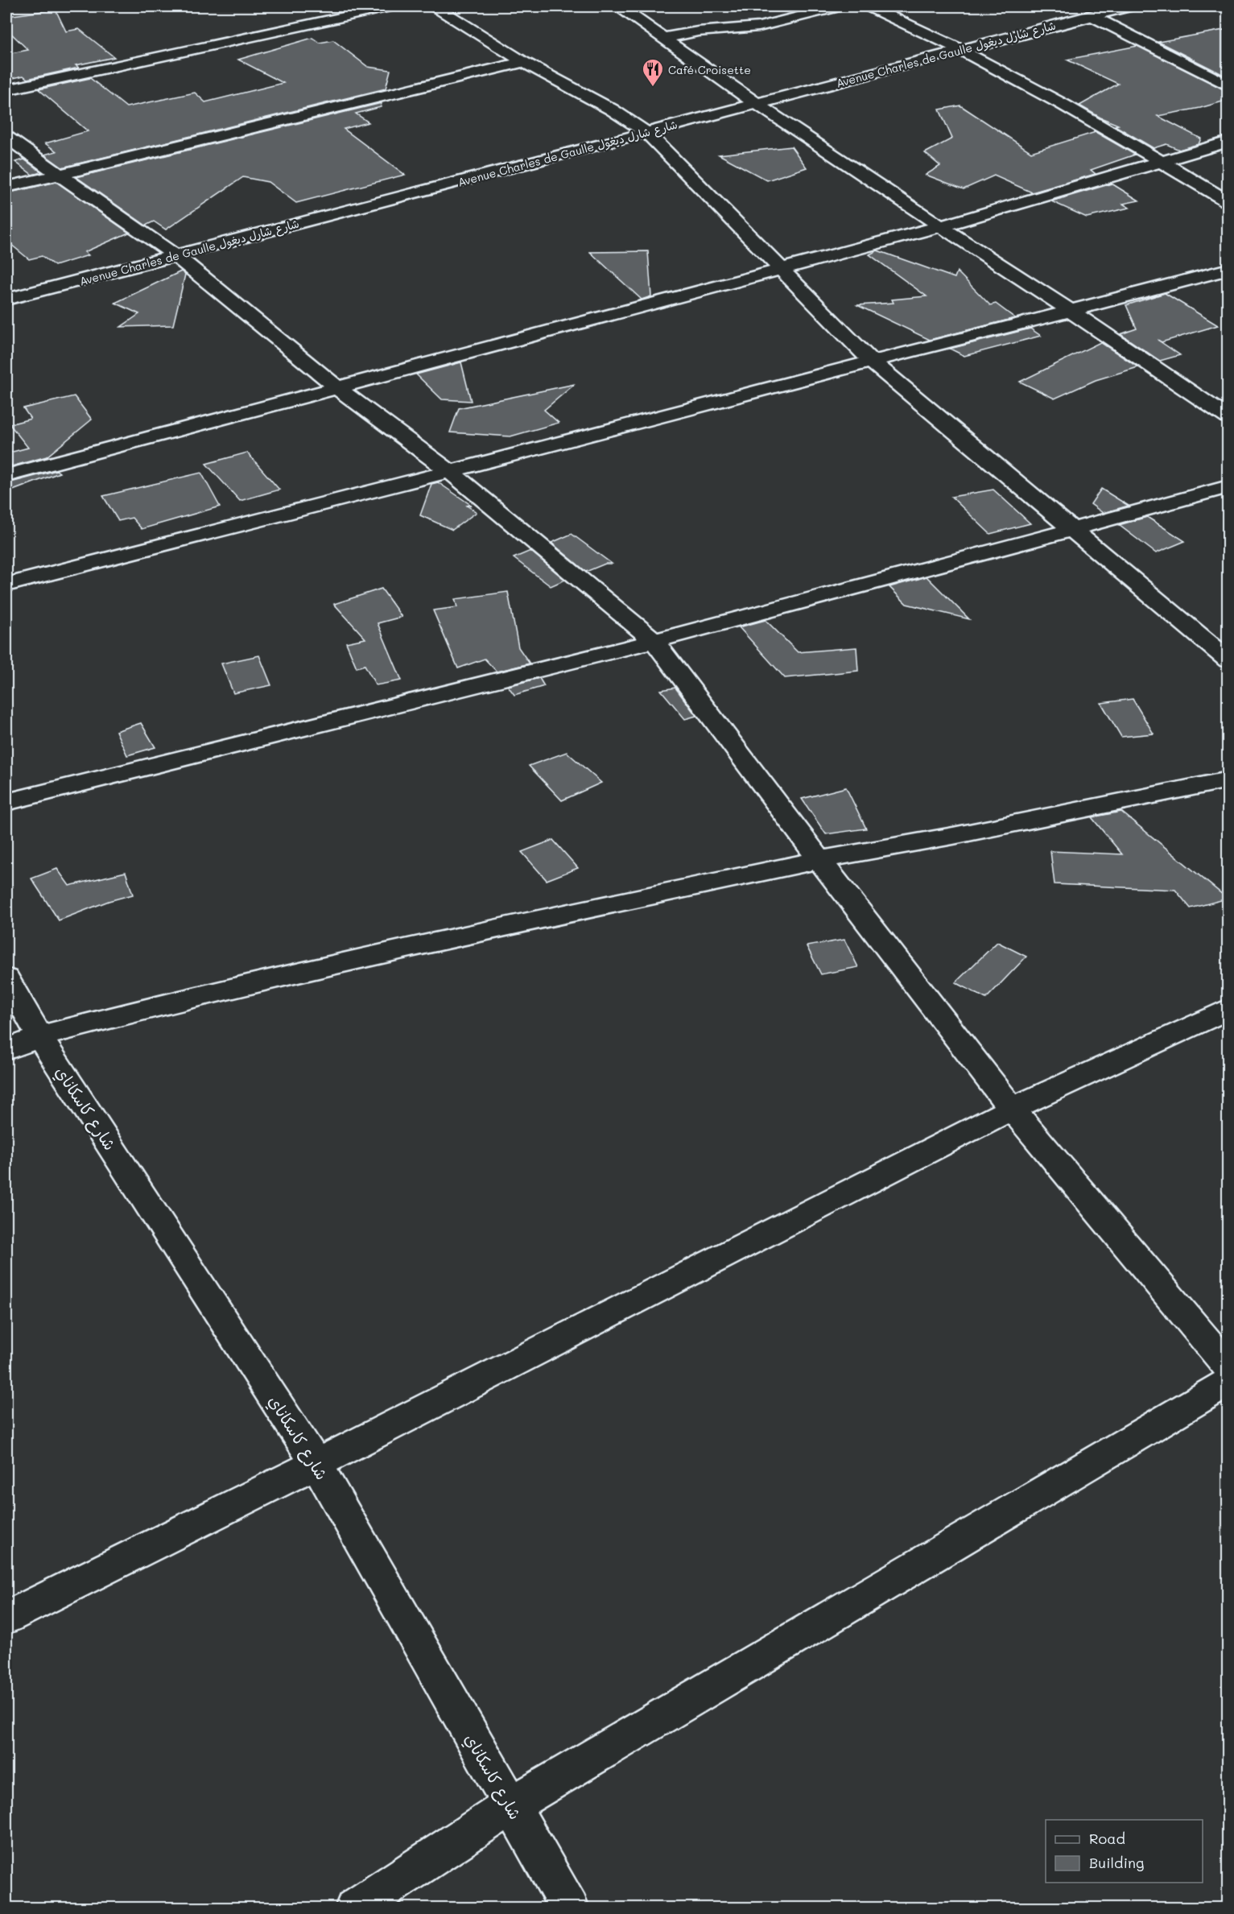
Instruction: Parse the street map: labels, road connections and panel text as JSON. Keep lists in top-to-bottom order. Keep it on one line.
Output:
{"streets":{"street":["Avenue Charles de Gaulle شارع شارل ديغول","شارع كاسكاناي"]},"places":{"restaurant":["Café Croisette"]},"legend":["Road","Building"]}
